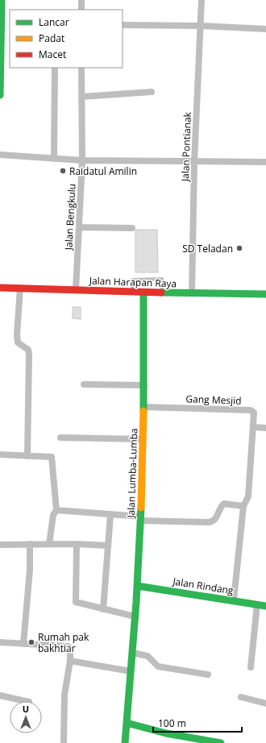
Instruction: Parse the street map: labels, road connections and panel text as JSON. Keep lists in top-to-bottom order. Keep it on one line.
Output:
{"streets":{"street":["Jalan Pontianak","Jalan Bengkulu","Jalan Harapan Raya","Gang Mesjid","Jalan Lumba-Lumba","Jalan Rindang"]},"crossings":[["Jalan Pontianak","Jalan Harapan Raya"],["Jalan Bengkulu","Jalan Harapan Raya"],["Jalan Harapan Raya","Jalan Lumba-Lumba"],["Gang Mesjid","Jalan Lumba-Lumba"],["Jalan Lumba-Lumba","Jalan Rindang"]],"places":["Raidatul Amilin","SD Teladan","Rumah pak bakhtiar"],"legend":["Lancar","Padat","Macet"],"scale_bar":"100 m","north":"top"}
